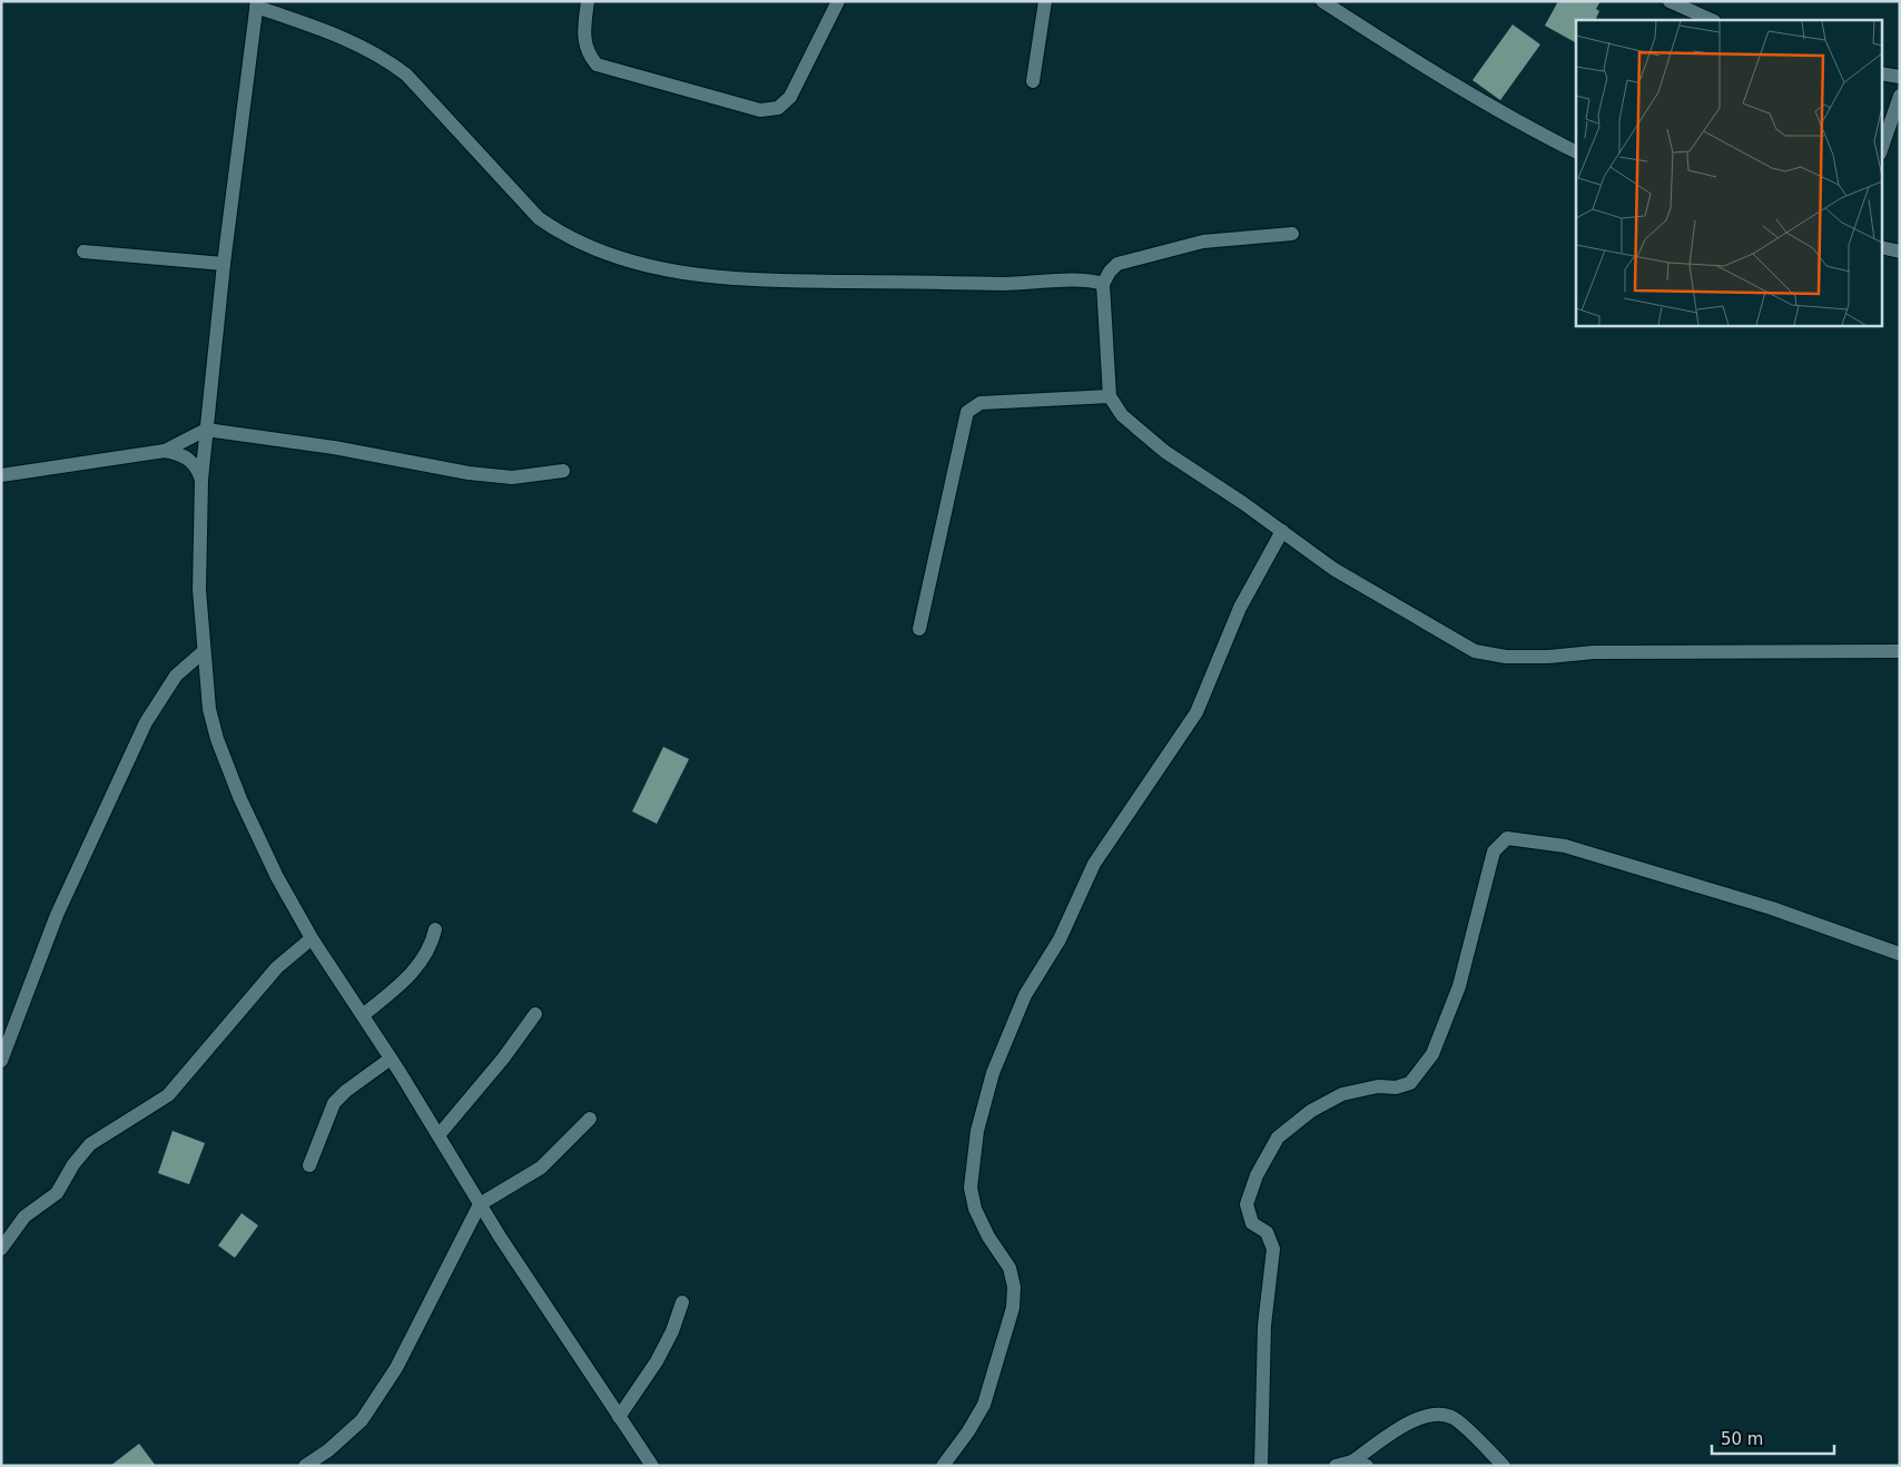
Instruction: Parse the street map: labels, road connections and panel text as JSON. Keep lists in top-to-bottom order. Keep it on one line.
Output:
{"scale_bar":"50 m"}
